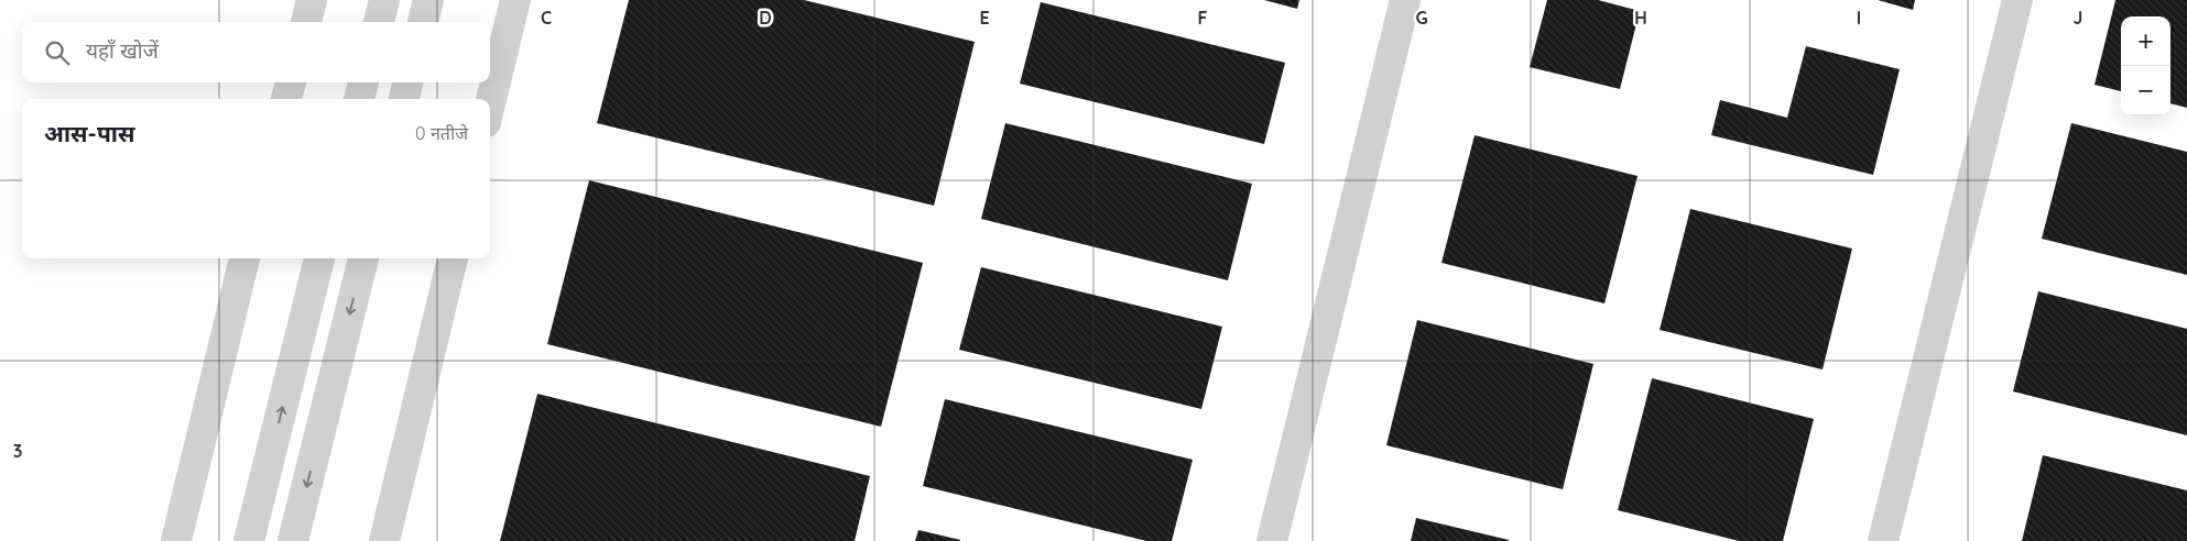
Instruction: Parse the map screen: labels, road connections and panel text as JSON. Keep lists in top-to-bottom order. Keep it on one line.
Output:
{"page":{"map_buttons":["+","−"],"search":"यहाँ खोजें","heading":["आस-पास","0 नतीजे"]},"grid":{"columns":["C","D","E","F","G","H","I","J"],"rows":["3"]}}
